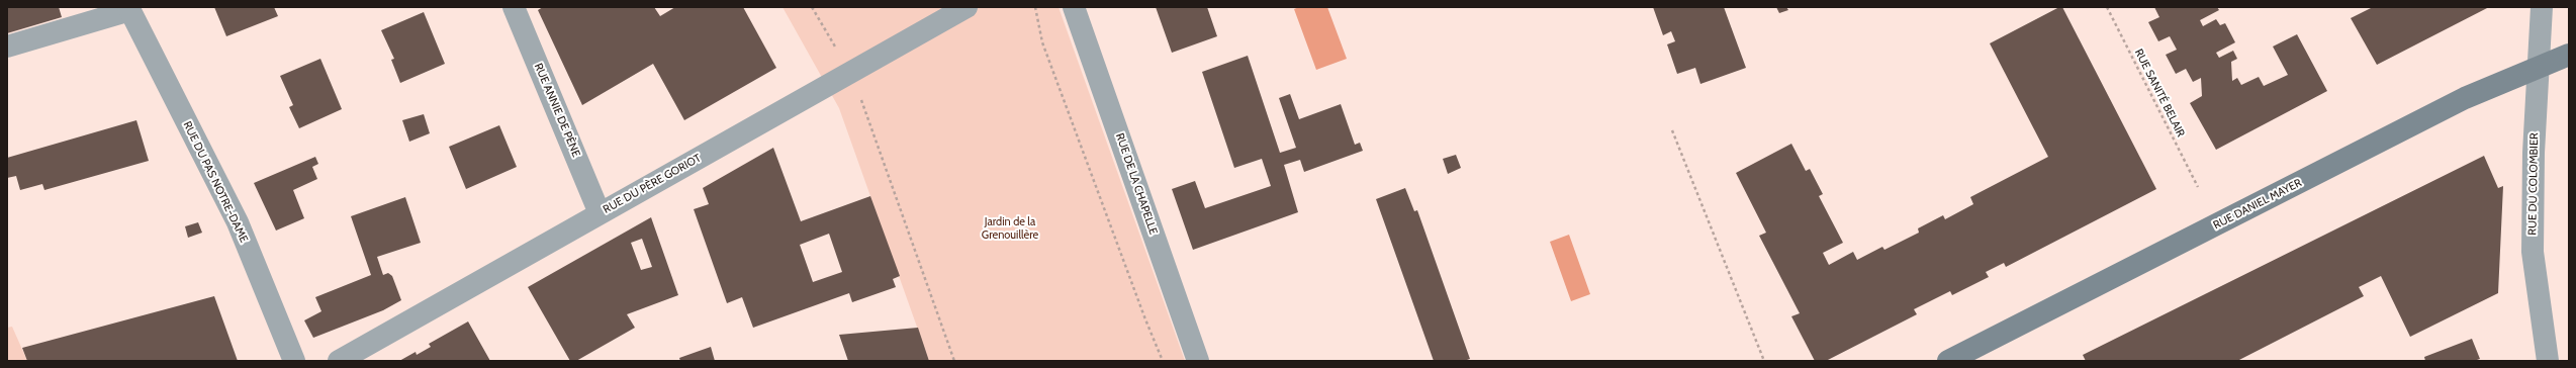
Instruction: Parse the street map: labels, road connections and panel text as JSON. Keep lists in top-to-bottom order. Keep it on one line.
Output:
{"streets":{"main road":["RUE DANIEL MAYER"],"street":["RUE ANNIE DE PÈNE","RUE DU PAS NOTRE-DAME","RUE DU PÈRE GORIOT","RUE DE LA CHAPELLE","RUE DU COLOMBIER"],"path":["RUE SANITÉ BELAIR"]},"crossings":[["RUE ANNIE DE PÈNE","RUE DU PÈRE GORIOT"],["RUE DU COLOMBIER","RUE DANIEL MAYER"]],"parks":["Jardin de la Grenouillère"]}
